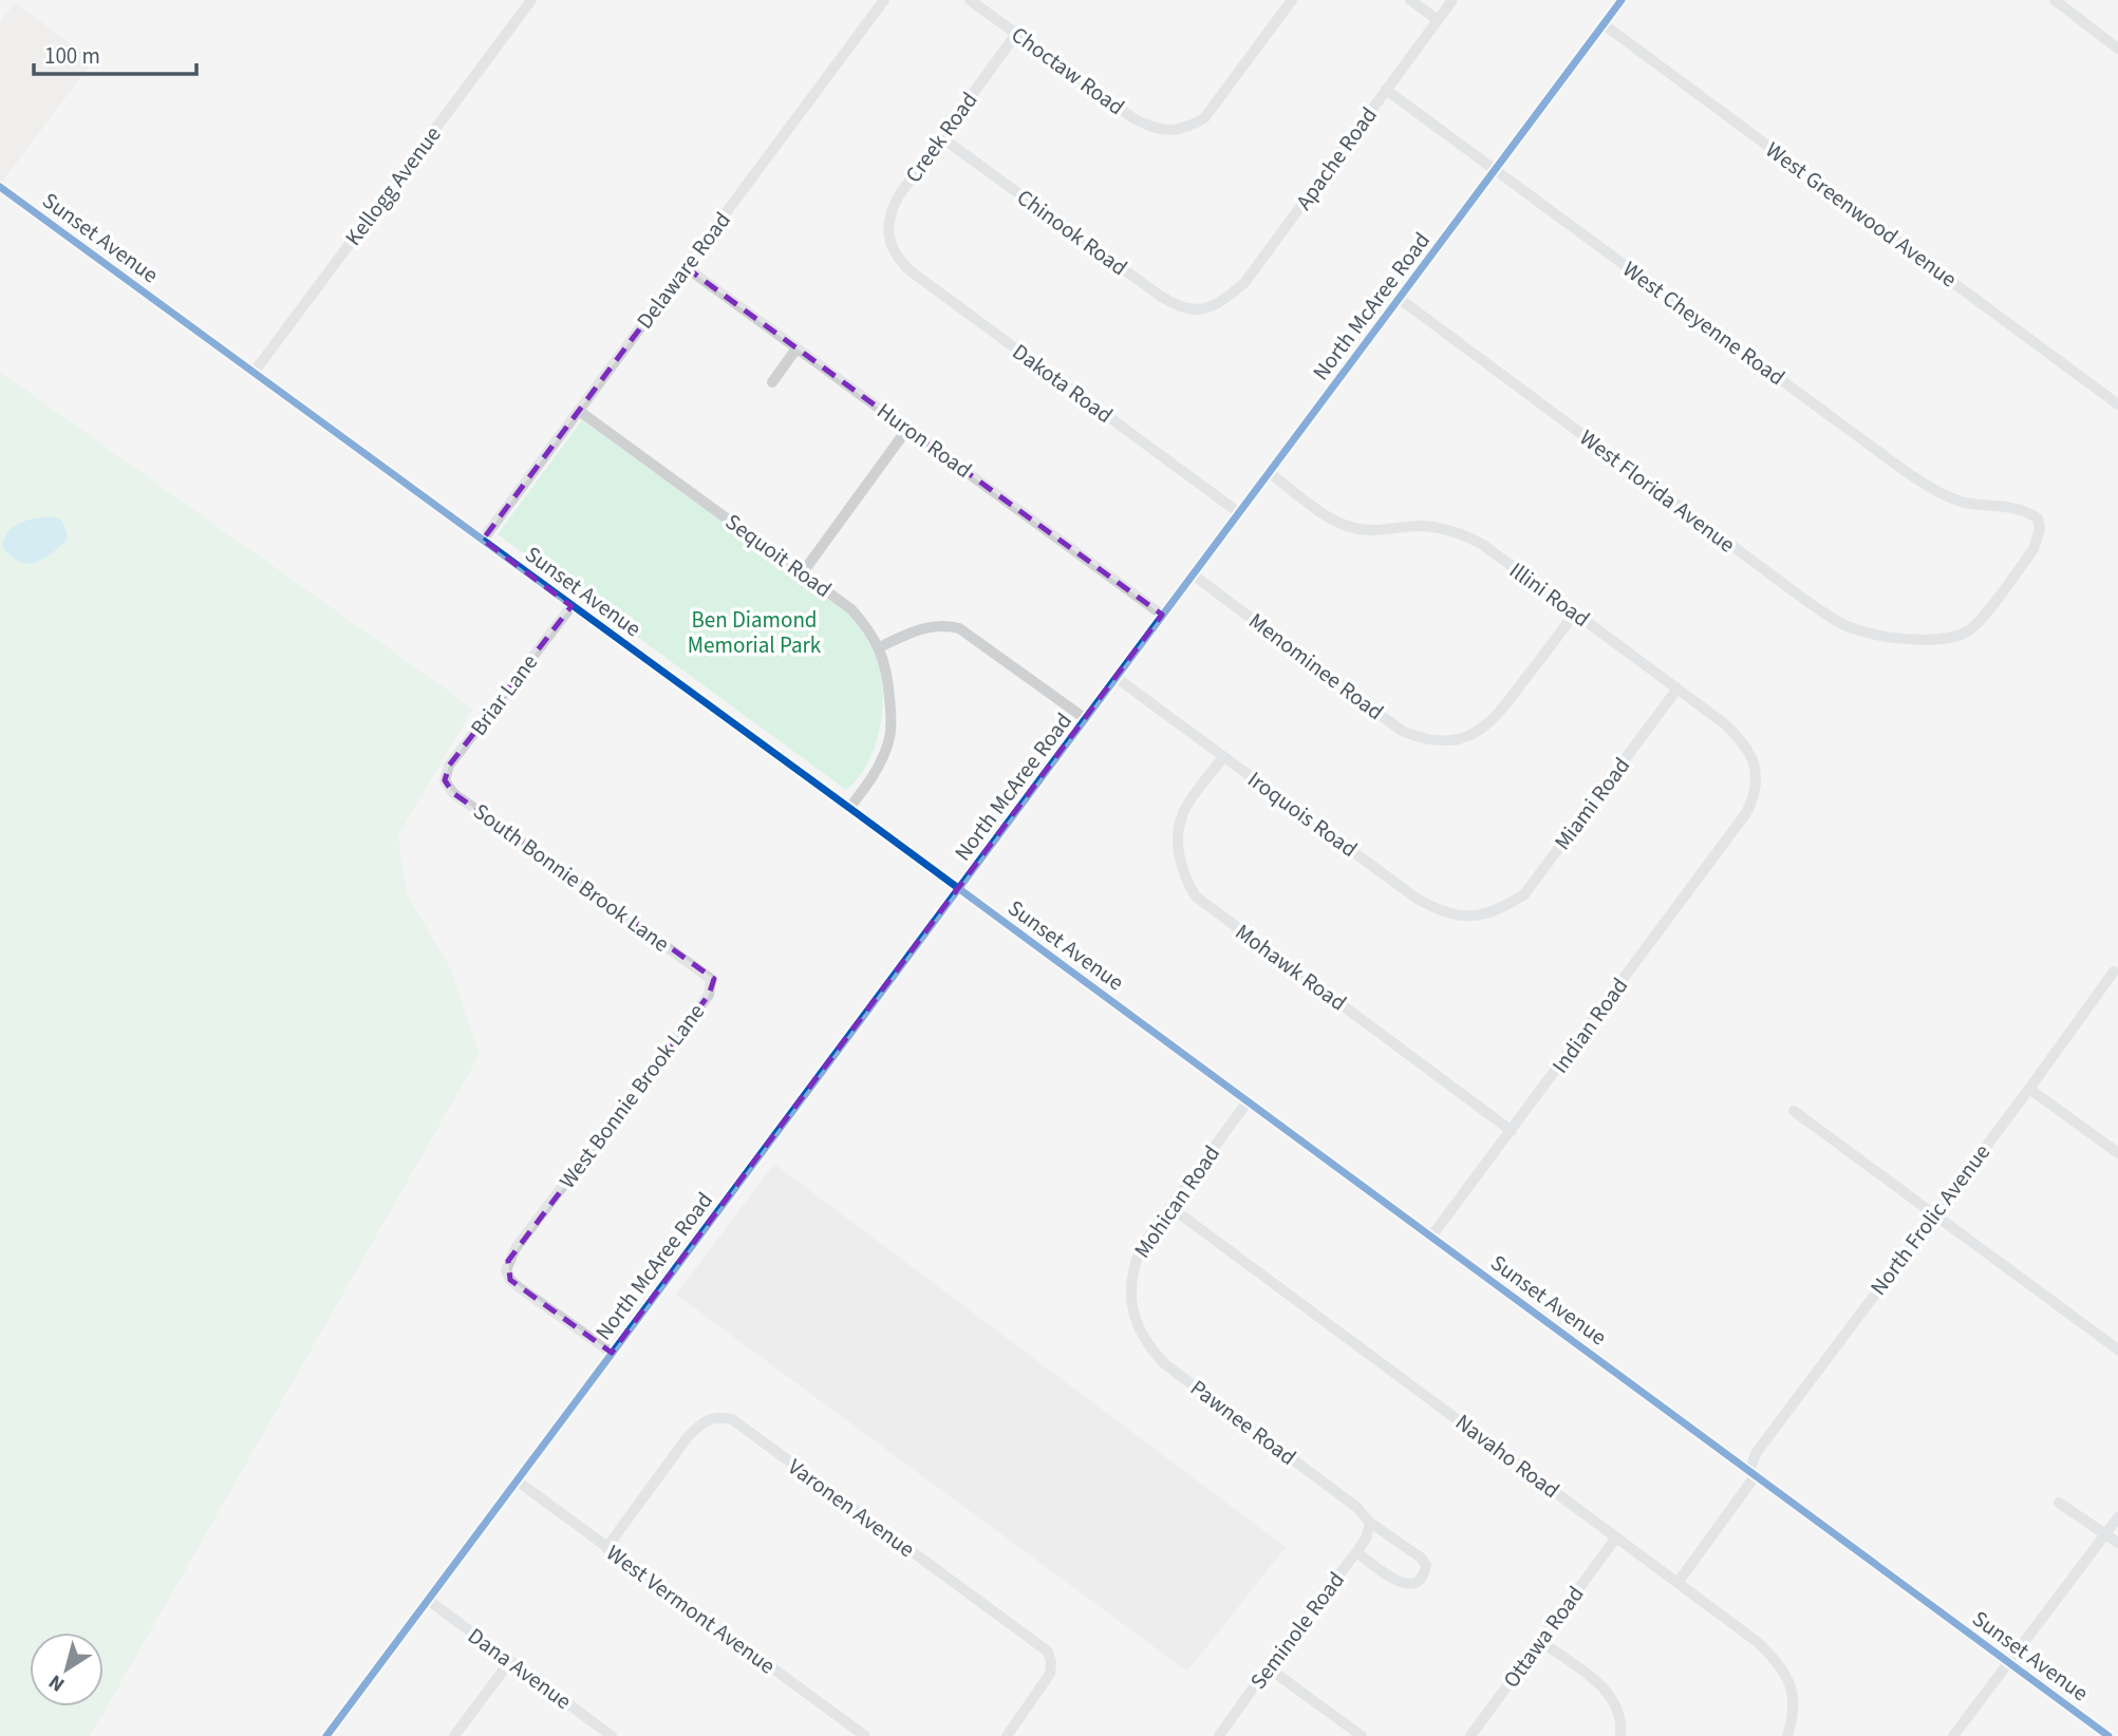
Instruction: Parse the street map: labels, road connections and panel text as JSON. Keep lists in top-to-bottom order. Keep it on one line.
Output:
{"streets":{"street":["Choctaw Road","Creek Road","Apache Road","Kellogg Avenue","West Greenwood Avenue","Chinook Road","Sunset Avenue","Delaware Road","North McAree Road","West Cheyenne Road","Dakota Road","Huron Road","West Florida Avenue","Sequoit Road","Illini Road","Menominee Road","Briar Lane","Miami Road","Iroquois Road","South Bonnie Brook Lane","Mohawk Road","Indian Road","West Bonnie Brook Lane","Mohican Road","North Frolic Avenue","Pawnee Road","Navaho Road","Varonen Avenue","West Vermont Avenue","Seminole Road","Ottawa Road","Dana Avenue"]},"crossings":[["Choctaw Road","Creek Road"],["Creek Road","Chinook Road"],["Creek Road","Dakota Road"],["Apache Road","Chinook Road"],["Apache Road","West Cheyenne Road"],["Kellogg Avenue","Sunset Avenue"],["West Greenwood Avenue","North McAree Road"],["Sunset Avenue","Delaware Road"],["Sunset Avenue","North McAree Road"],["Sunset Avenue","Sequoit Road"],["Sunset Avenue","Briar Lane"],["Sunset Avenue","Indian Road"],["Sunset Avenue","Mohican Road"],["Sunset Avenue","North Frolic Avenue"],["Delaware Road","Huron Road"],["Delaware Road","Sequoit Road"],["North McAree Road","West Cheyenne Road"],["North McAree Road","Dakota Road"],["North McAree Road","Huron Road"],["North McAree Road","West Florida Avenue"],["North McAree Road","Illini Road"],["North McAree Road","Menominee Road"],["North McAree Road","Iroquois Road"],["North McAree Road","West Bonnie Brook Lane"],["North McAree Road","West Vermont Avenue"],["North McAree Road","Dana Avenue"],["West Cheyenne Road","West Florida Avenue"],["Illini Road","Menominee Road"],["Illini Road","Miami Road"],["Illini Road","Indian Road"],["Briar Lane","South Bonnie Brook Lane"],["Miami Road","Iroquois Road"],["Iroquois Road","Mohawk Road"],["South Bonnie Brook Lane","West Bonnie Brook Lane"],["Mohawk Road","Indian Road"],["Mohican Road","Pawnee Road"],["Mohican Road","Navaho Road"],["North Frolic Avenue","Navaho Road"],["Pawnee Road","Seminole Road"],["Navaho Road","Ottawa Road"],["Varonen Avenue","West Vermont Avenue"]],"parks":["Ben Diamond Memorial Park"],"scale_bar":"100 m","north":"bottom left"}
